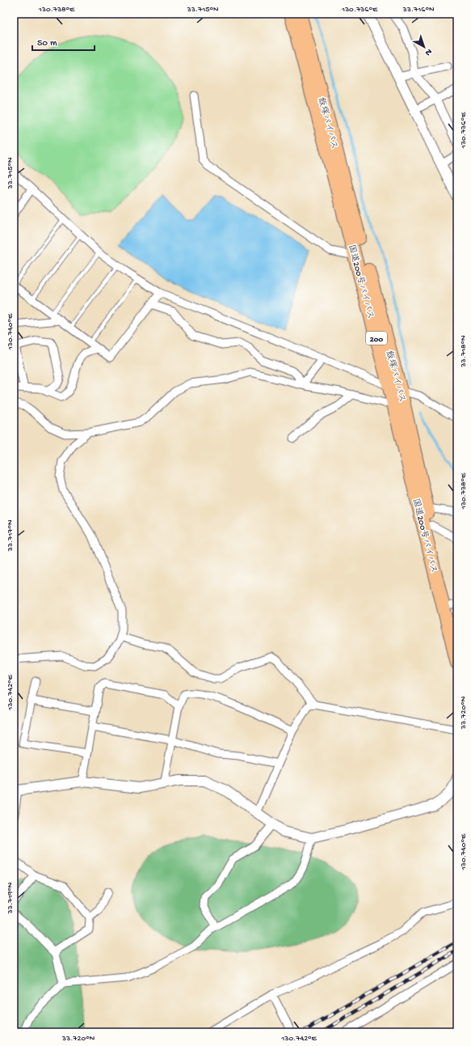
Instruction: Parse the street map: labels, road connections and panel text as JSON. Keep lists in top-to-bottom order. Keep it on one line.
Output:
{"streets":{"highway":["飯塚バイパス","国道200号バイパス","200"]},"scale_bar":"50 m","north":"bottom right","coordinates":["130.738°E","33.715°N","130.736°E","33.716°N","130.740°E","33.718°N","33.717°N","130.742°E","33.720°N","33.719°N"]}
